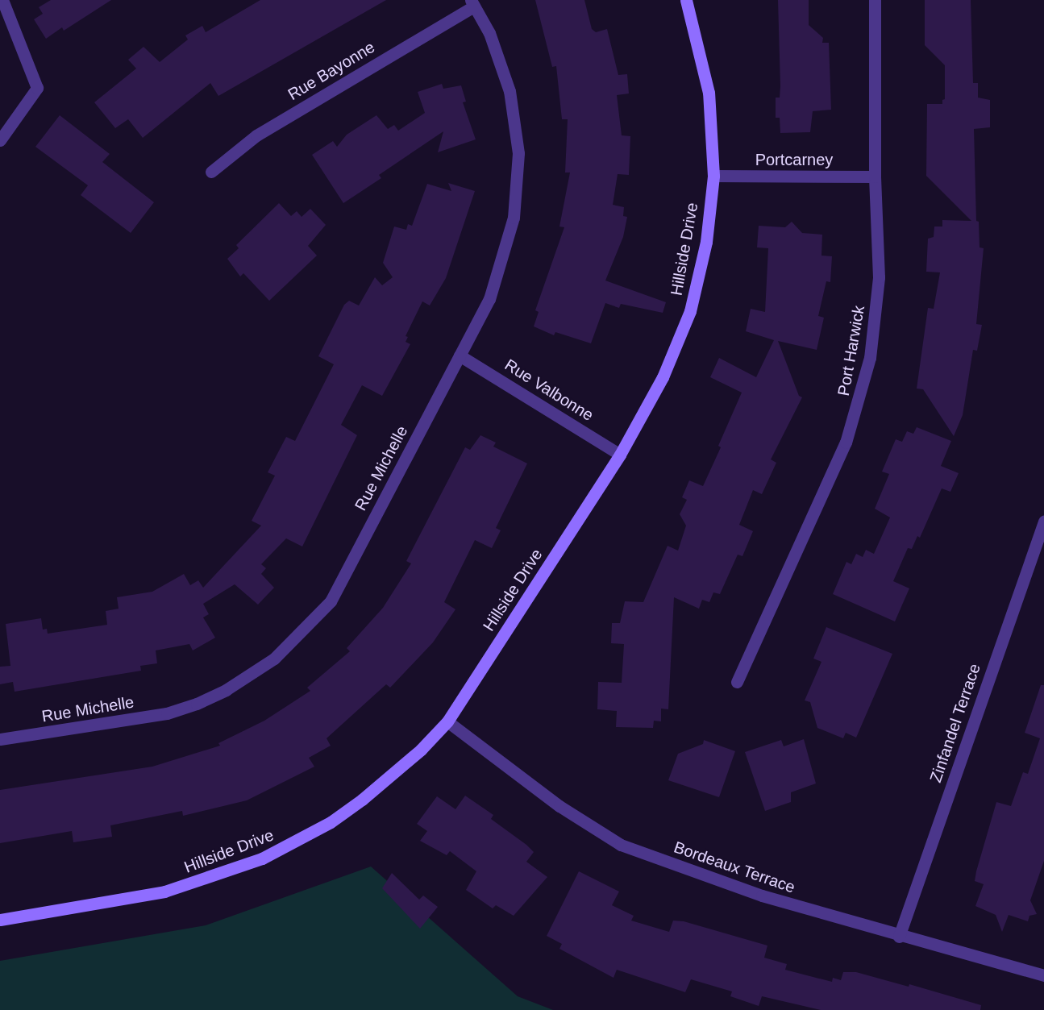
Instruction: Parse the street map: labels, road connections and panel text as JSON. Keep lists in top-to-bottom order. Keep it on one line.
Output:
{"streets":{"street":["Rue Bayonne","Portcarney","Hillside Drive","Port Harwick","Rue Valbonne","Rue Michelle","Zinfandel Terrace","Bordeaux Terrace"]},"crossings":[["Rue Bayonne","Rue Michelle"],["Portcarney","Hillside Drive"],["Portcarney","Port Harwick"],["Hillside Drive","Rue Valbonne"],["Hillside Drive","Bordeaux Terrace"],["Rue Valbonne","Rue Michelle"],["Zinfandel Terrace","Bordeaux Terrace"]]}
